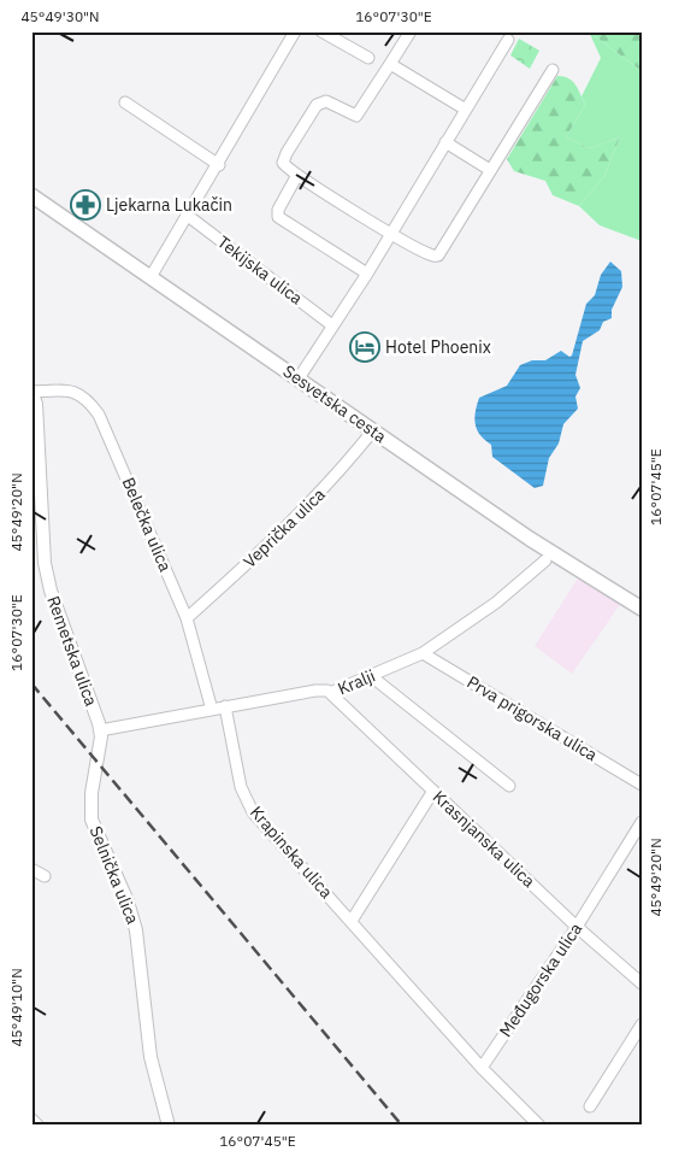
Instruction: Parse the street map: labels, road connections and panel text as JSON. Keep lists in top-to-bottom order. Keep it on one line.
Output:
{"streets":{"main road":["Sesvetska cesta"],"street":["Tekijska ulica","Belečka ulica","Veprička ulica","Remetska ulica","Kralji","Prva prigorska ulica","Krasnjanska ulica","Krapinska ulica","Selnička ulica","Međugorska ulica"]},"crossings":[["Sesvetska cesta","Veprička ulica"],["Belečka ulica","Veprička ulica"],["Belečka ulica","Remetska ulica"],["Belečka ulica","Kralji"],["Remetska ulica","Kralji"],["Remetska ulica","Selnička ulica"],["Kralji","Prva prigorska ulica"],["Kralji","Krasnjanska ulica"],["Kralji","Krapinska ulica"],["Kralji","Selnička ulica"],["Krasnjanska ulica","Međugorska ulica"],["Krapinska ulica","Međugorska ulica"]],"places":{"pharmacy":["Ljekarna Lukačin"],"hotel":["Hotel Phoenix"]},"coordinates":["45°49'30\"N","16°07'30\"E","16°07'45\"E","45°49'20\"N","45°49'10\"N"]}
